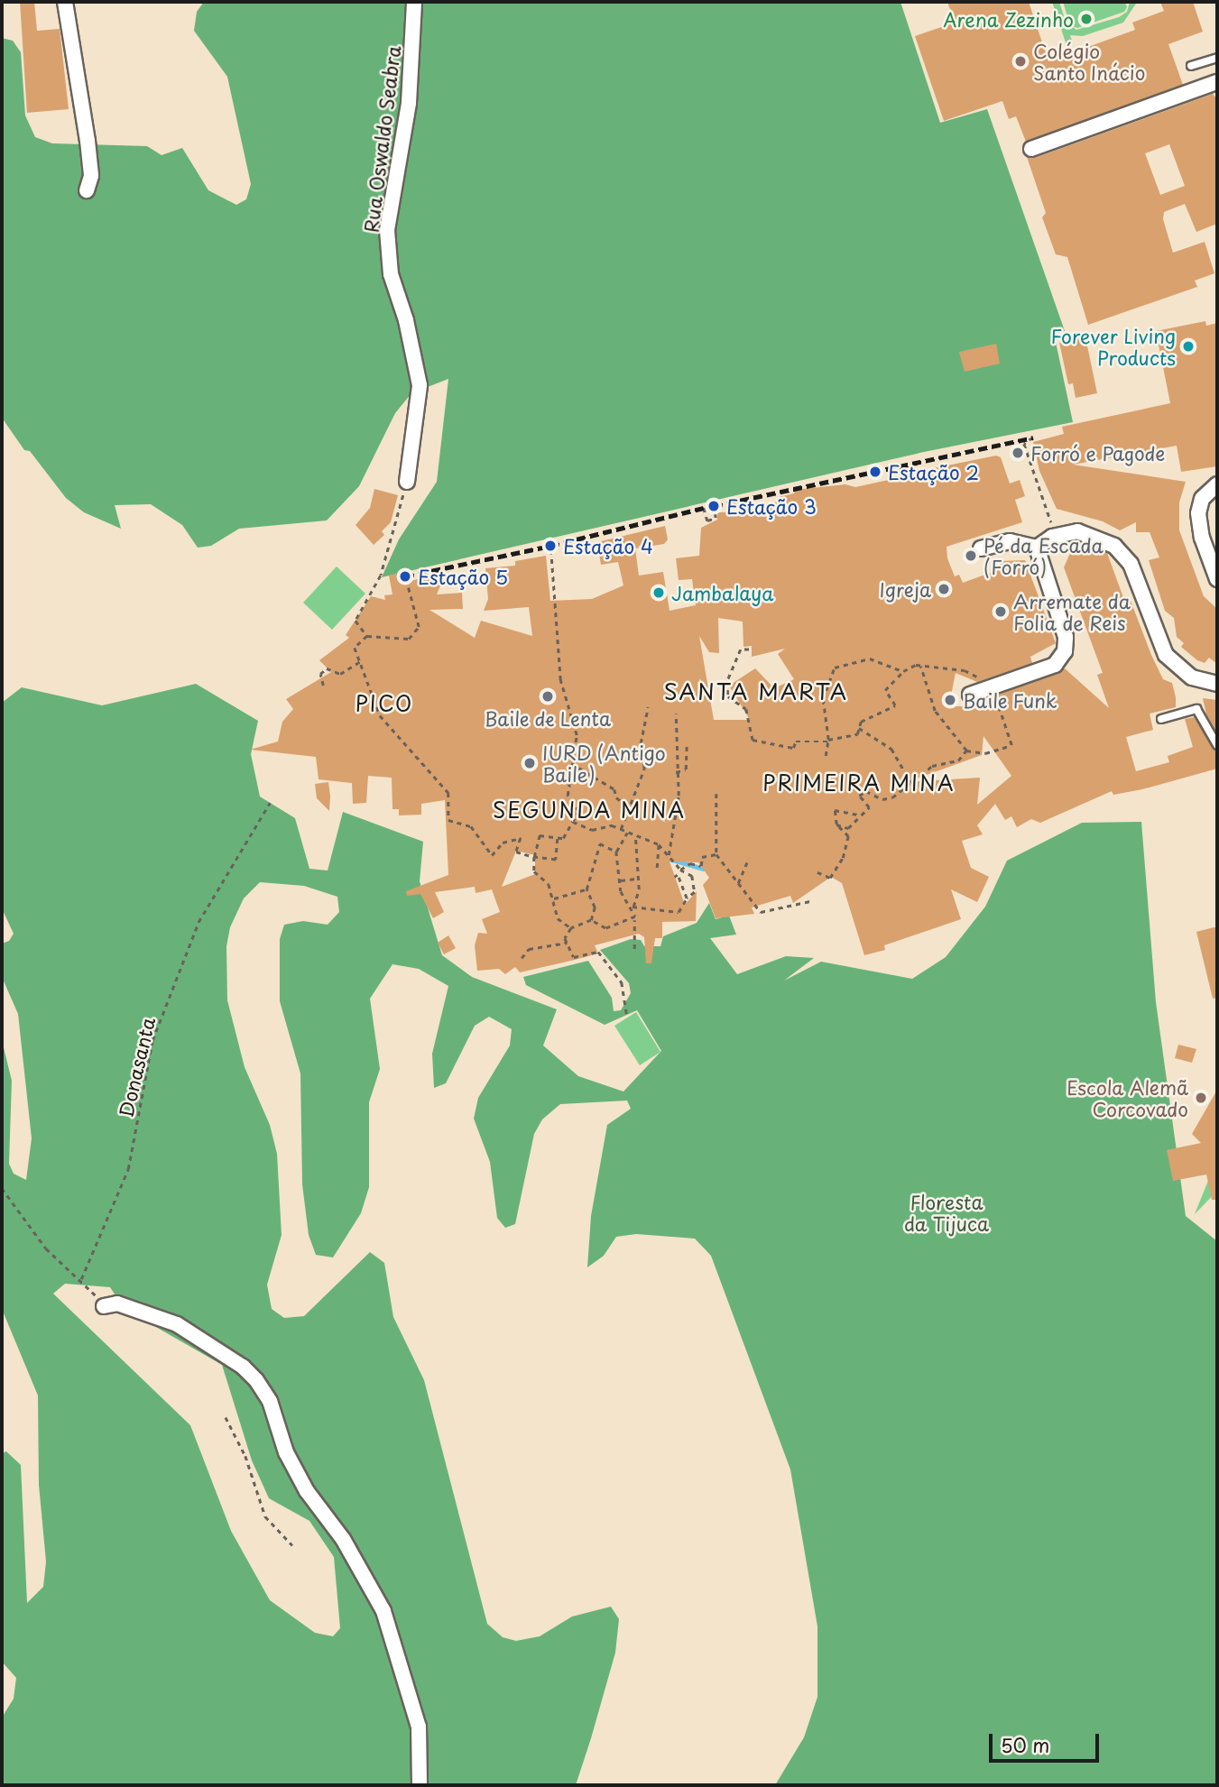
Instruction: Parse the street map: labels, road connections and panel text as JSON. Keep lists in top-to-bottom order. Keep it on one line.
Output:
{"streets":{"street":["Rua Oswaldo Seabra"],"path":["Donasanta"]},"districts":["SANTA MARTA","PICO","PRIMEIRA MINA","SEGUNDA MINA"],"parks":["Floresta da Tijuca"],"places":["Arena Zezinho","Colégio Santo Inácio","Forever Living Products","Forró e Pagode","Estação 2","Estação 3","Estação 4","Pé da Escada (Forró)","Estação 5","Igreja","Jambalaya","Arremate da Folia de Reis","Baile de Lenta","Baile Funk","IURD (Antigo Baile)","Escola Alemã Corcovado"],"scale_bar":"50 m"}
